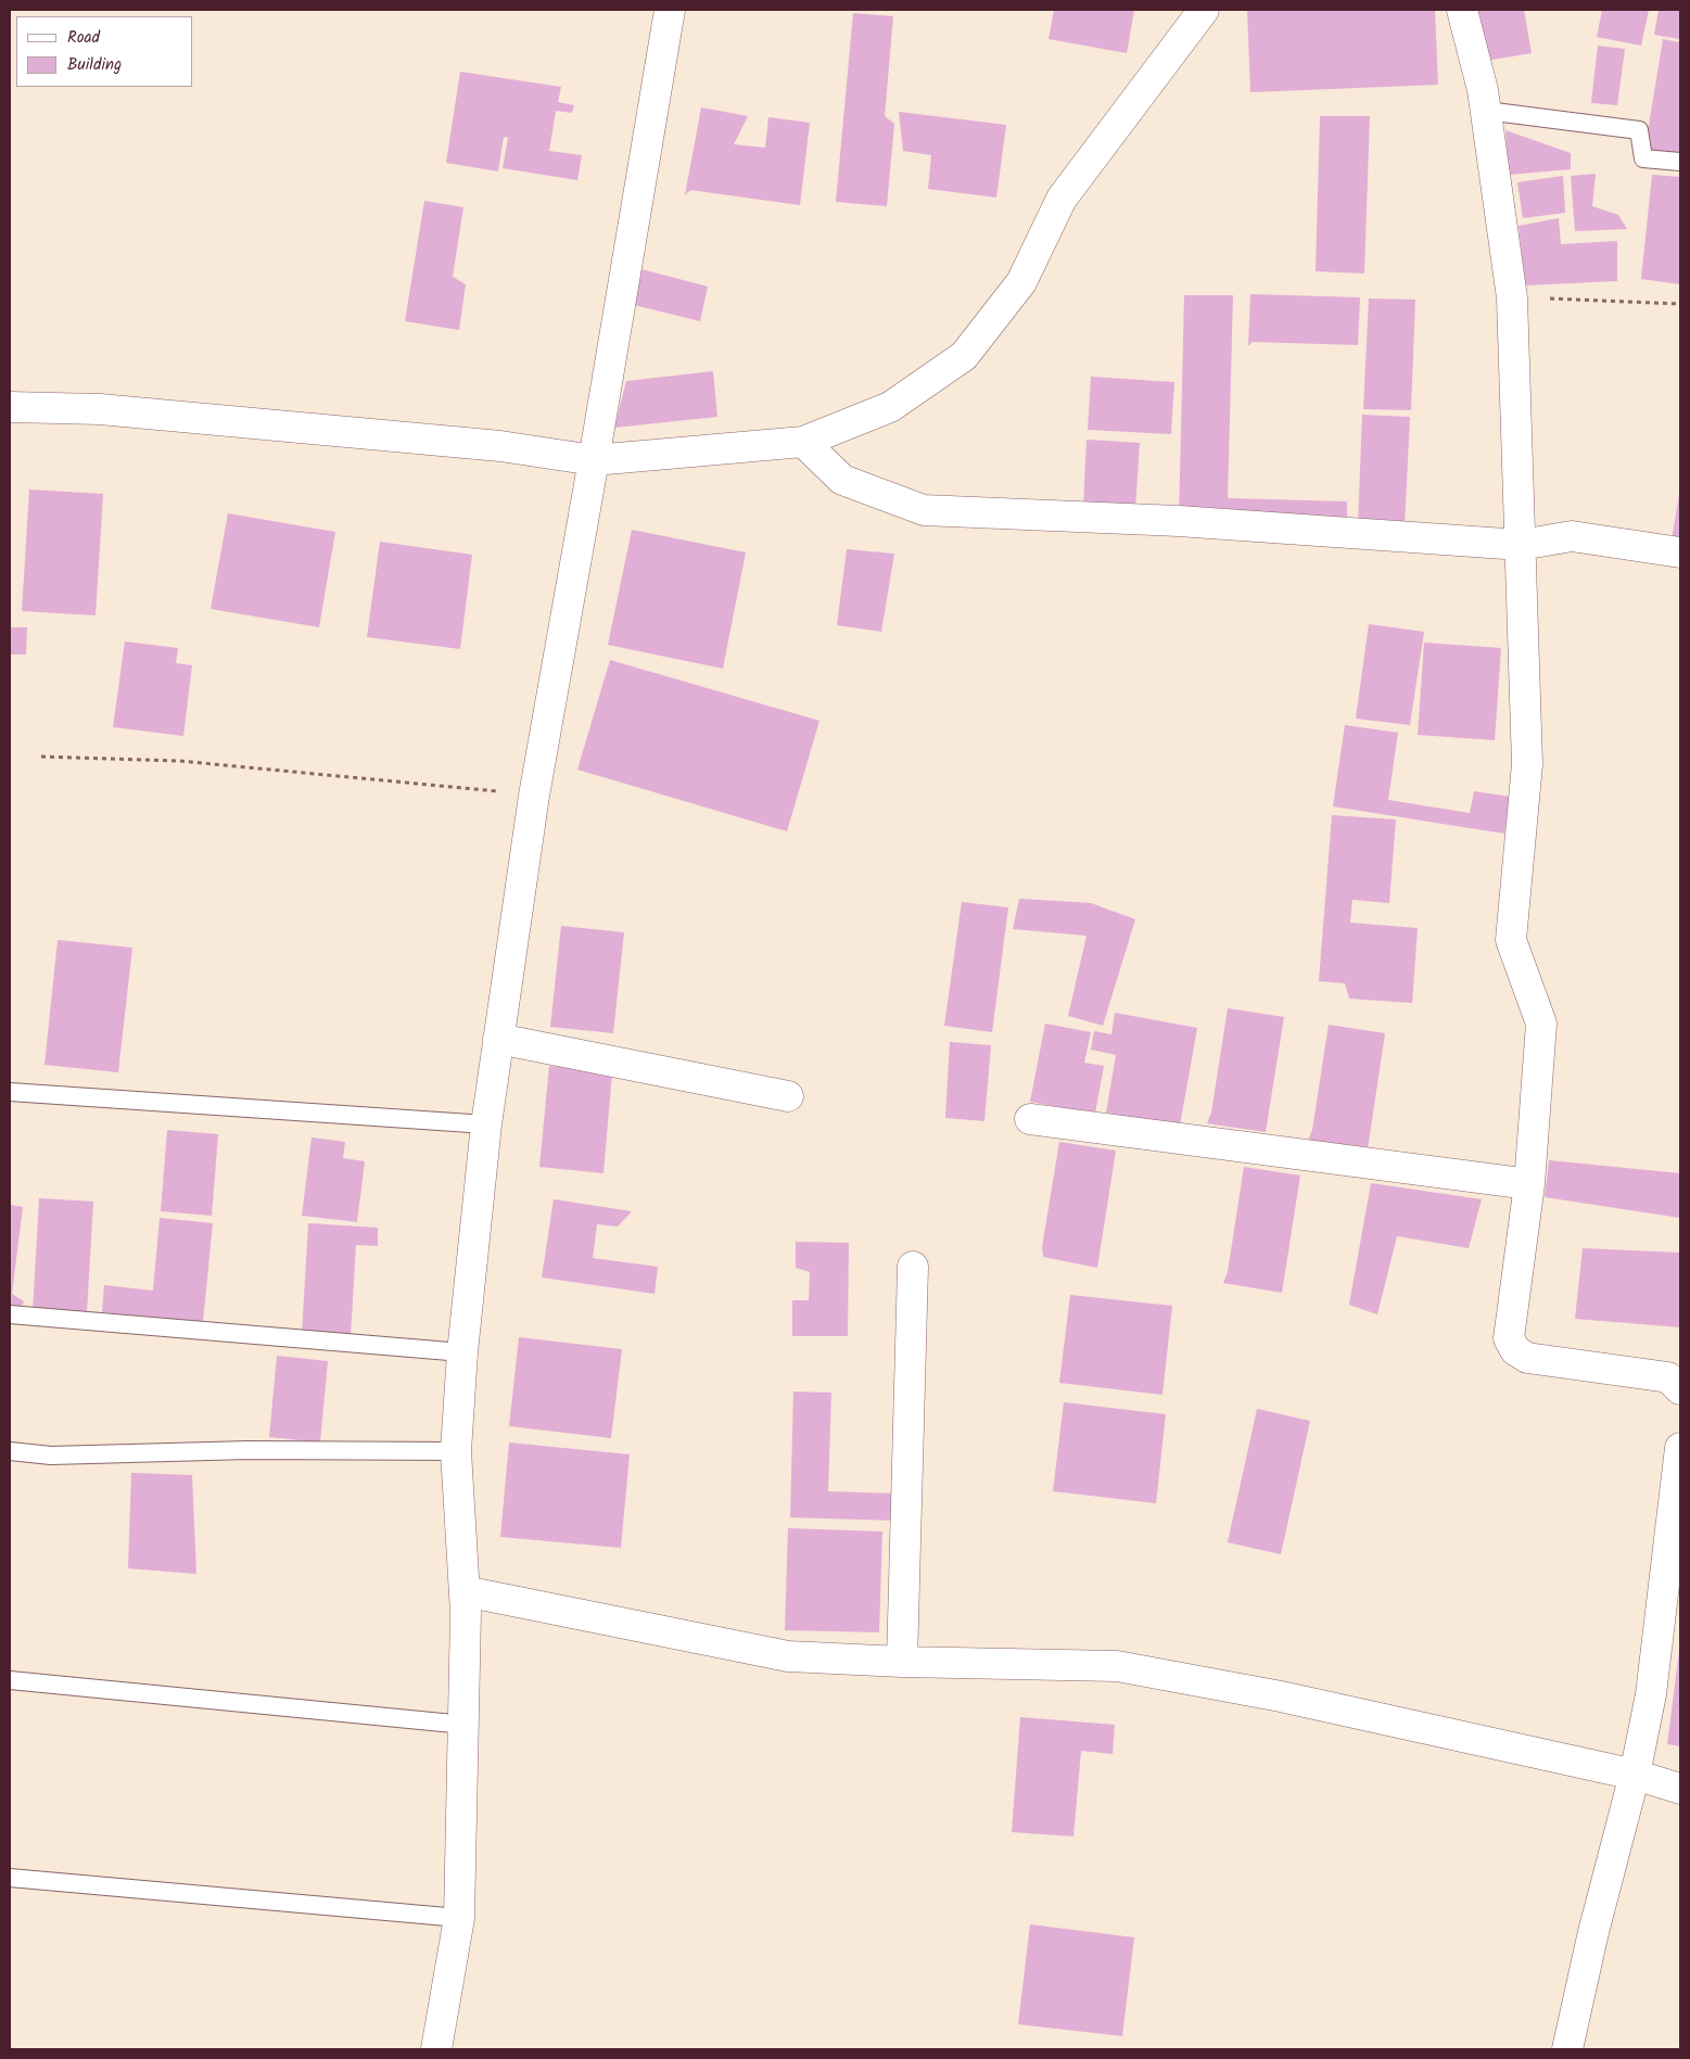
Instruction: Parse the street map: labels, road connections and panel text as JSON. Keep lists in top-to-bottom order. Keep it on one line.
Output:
{"legend":["Road","Building"]}
